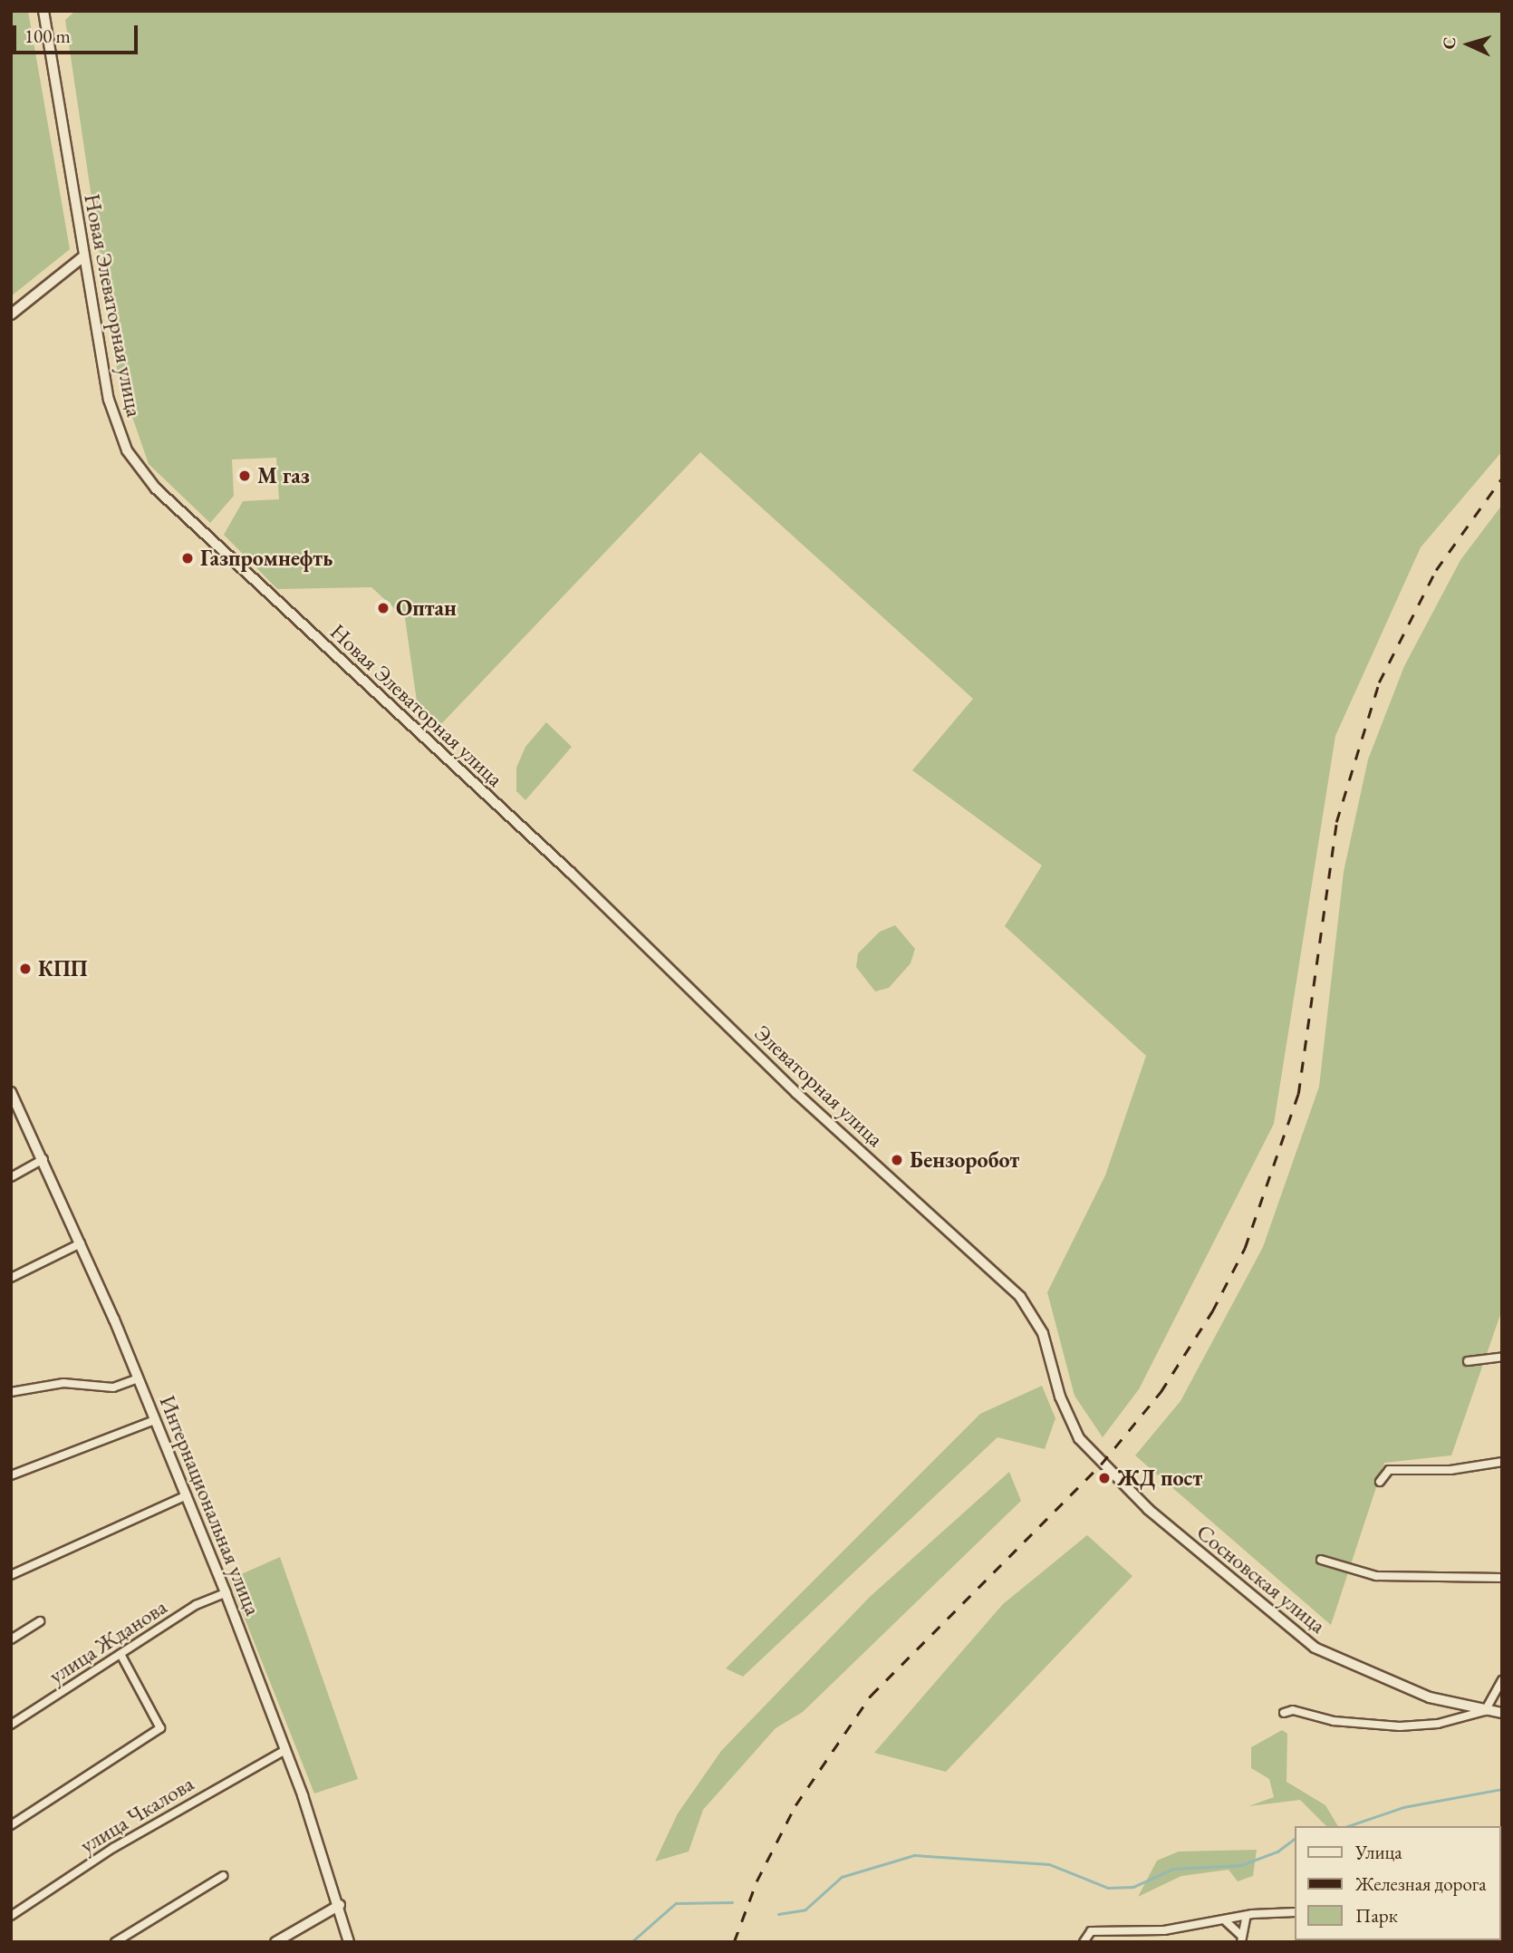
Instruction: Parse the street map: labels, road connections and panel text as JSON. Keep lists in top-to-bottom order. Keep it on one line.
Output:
{"streets":{"main road":["Новая Элеваторная улица","Элеваторная улица","Интернациональная улица","Сосновская улица"],"street":["улица Жданова","улица Чкалова"]},"crossings":[["Новая Элеваторная улица","Элеваторная улица"],["Элеваторная улица","Сосновская улица"],["Интернациональная улица","улица Жданова"],["Интернациональная улица","улица Чкалова"]],"places":["М газ","Газпромнефть","Оптан","КПП","Бензоробот","ЖД пост"],"legend":["Улица","Железная дорога","Парк"],"scale_bar":"100 m","north":"left"}
